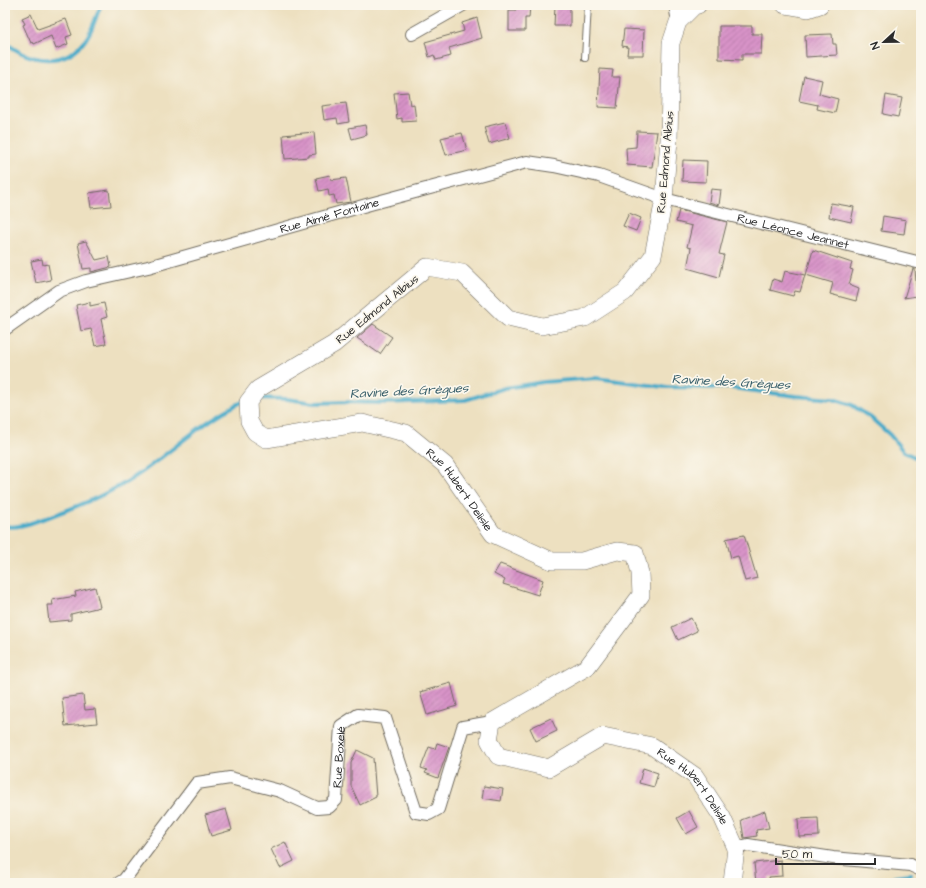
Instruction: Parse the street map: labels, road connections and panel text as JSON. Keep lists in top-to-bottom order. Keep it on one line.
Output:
{"streets":{"main road":["Rue Edmond Albius","Rue Hubert Delisle"],"street":["Rue Aimé Fontaine","Rue Léonce Jeannet","Rue Boxelé"]},"crossings":[["Rue Edmond Albius","Rue Aimé Fontaine"],["Rue Edmond Albius","Rue Léonce Jeannet"],["Rue Edmond Albius","Rue Hubert Delisle"],["Rue Aimé Fontaine","Rue Léonce Jeannet"],["Rue Hubert Delisle","Rue Boxelé"]],"water":["Ravine des Grègues"],"scale_bar":"50 m","north":"left"}
